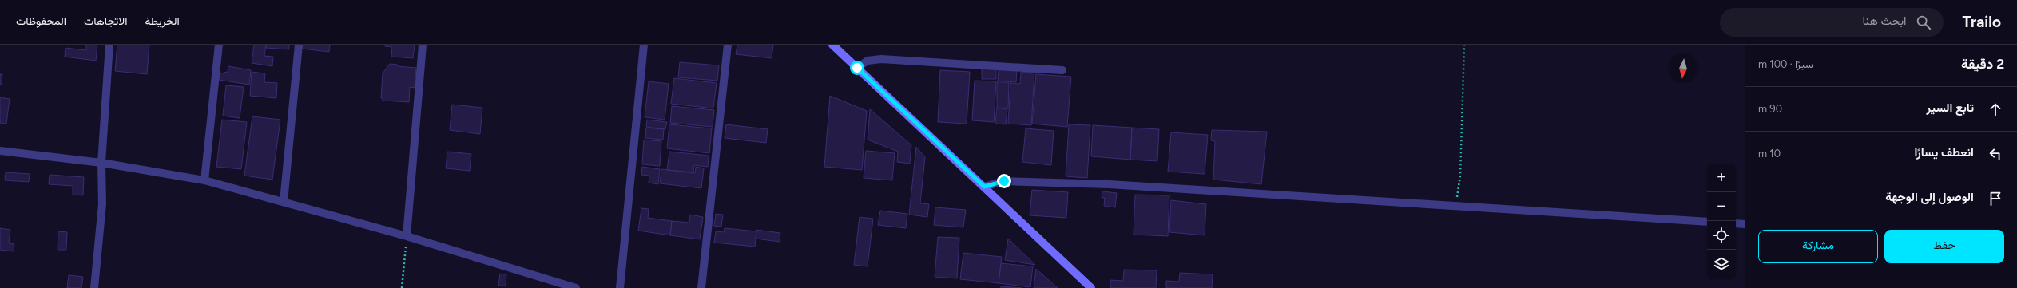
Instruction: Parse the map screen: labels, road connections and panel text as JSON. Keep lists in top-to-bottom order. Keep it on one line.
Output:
{"north":"bottom","page":{"header":"Trailo","search":"ابحث هنا","nav":["الخريطة","الاتجاهات","المحفوظات"],"heading":["2 دقيقة","سيرًا · 100 m"],"list":[["تابع السير","90 m"],["انعطف يسارًا","10 m"],"الوصول إلى الوجهة"],"map_buttons":["+","−"],"buttons":["حفظ","مشاركة"]}}
